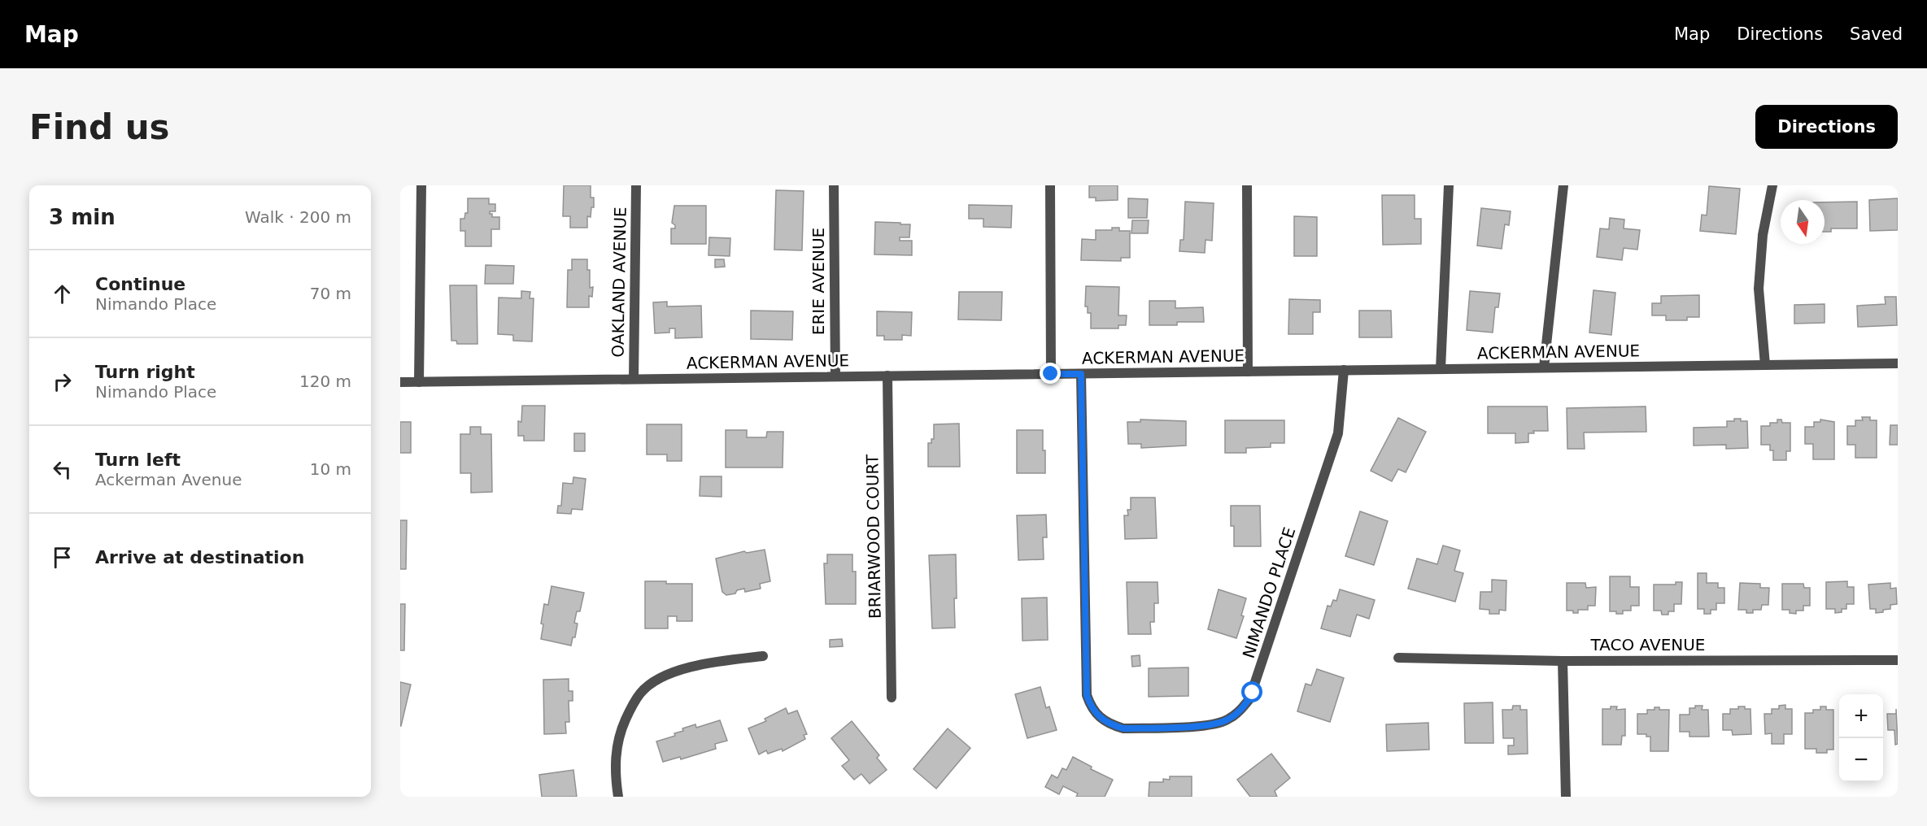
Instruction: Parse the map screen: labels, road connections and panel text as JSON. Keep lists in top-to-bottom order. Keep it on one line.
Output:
{"streets":{"street":["ERIE AVENUE","OAKLAND AVENUE","ACKERMAN AVENUE","BRIARWOOD COURT","NIMANDO PLACE","TACO AVENUE"]},"crossings":[["ERIE AVENUE","ACKERMAN AVENUE"],["OAKLAND AVENUE","ACKERMAN AVENUE"],["ACKERMAN AVENUE","BRIARWOOD COURT"],["ACKERMAN AVENUE","NIMANDO PLACE"]],"north":"bottom","page":{"header":"Map","nav":["Map","Directions","Saved"],"buttons":"Directions","title":"Find us","heading":["3 min","Walk · 200 m"],"list":[["Continue","Nimando Place","70 m"],["Turn right","Nimando Place","120 m"],["Turn left","Ackerman Avenue","10 m"],"Arrive at destination"],"map_buttons":["+","−"]}}
